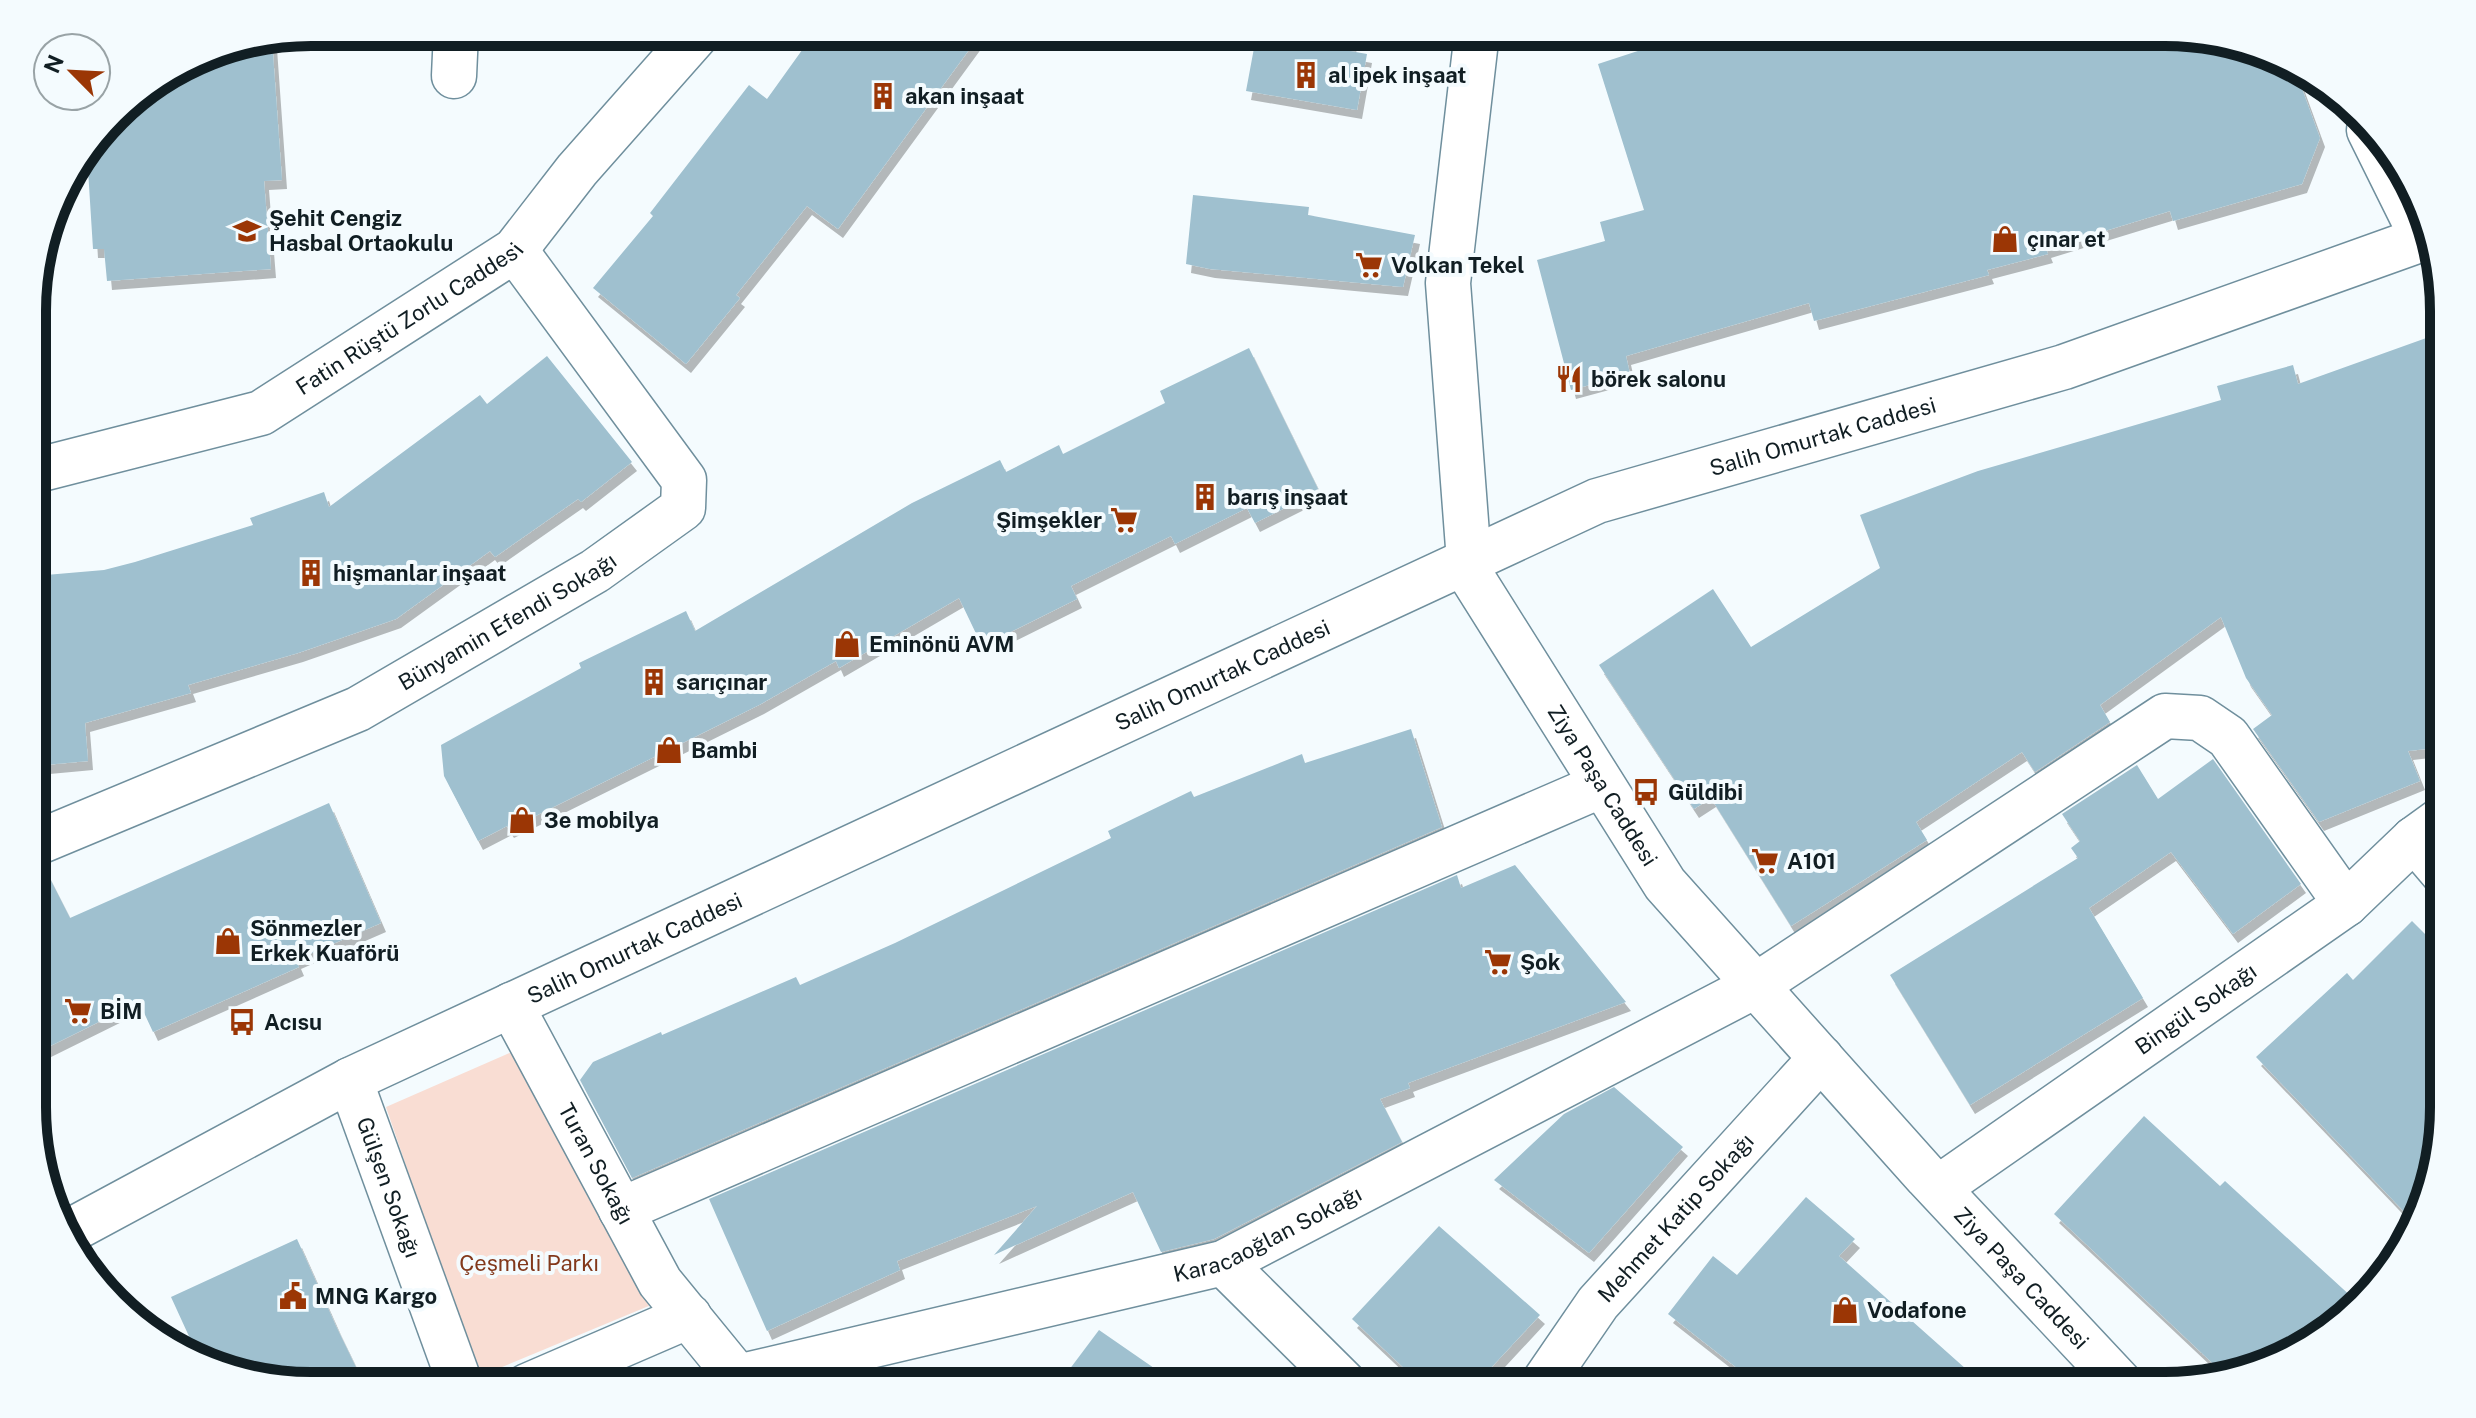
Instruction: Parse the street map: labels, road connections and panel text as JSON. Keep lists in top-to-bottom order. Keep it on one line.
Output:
{"streets":{"street":["Fatin Rüştü Zorlu Caddesi","Salih Omurtak Caddesi","Bünyamin Efendi Sokağı","Ziya Paşa Caddesi","Bingül Sokağı","Turan Sokağı","Gülşen Sokağı","Mehmet Katip Sokağı","Karacaoğlan Sokağı"]},"crossings":[["Fatin Rüştü Zorlu Caddesi","Bünyamin Efendi Sokağı"],["Salih Omurtak Caddesi","Ziya Paşa Caddesi"],["Salih Omurtak Caddesi","Turan Sokağı"],["Salih Omurtak Caddesi","Gülşen Sokağı"],["Ziya Paşa Caddesi","Bingül Sokağı"],["Ziya Paşa Caddesi","Mehmet Katip Sokağı"],["Ziya Paşa Caddesi","Karacaoğlan Sokağı"],["Bingül Sokağı","Karacaoğlan Sokağı"]],"parks":["Çeşmeli Parkı"],"places":{"building":["al ipek inşaat","akan inşaat","barış inşaat","hişmanlar inşaat","sarıçınar"],"school or university":["Şehit Cengiz Hasbal Ortaokulu"],"shop":["çınar et","Eminönü AVM","Bambi","3e mobilya","Sönmezler Erkek Kuaförü","Vodafone"],"supermarket":["Volkan Tekel","Şimşekler","A101","Şok","BİM"],"restaurant":["börek salonu"],"bus stop":["Güldibi","Acısu"],"public building":["MNG Kargo"]},"north":"top left"}
